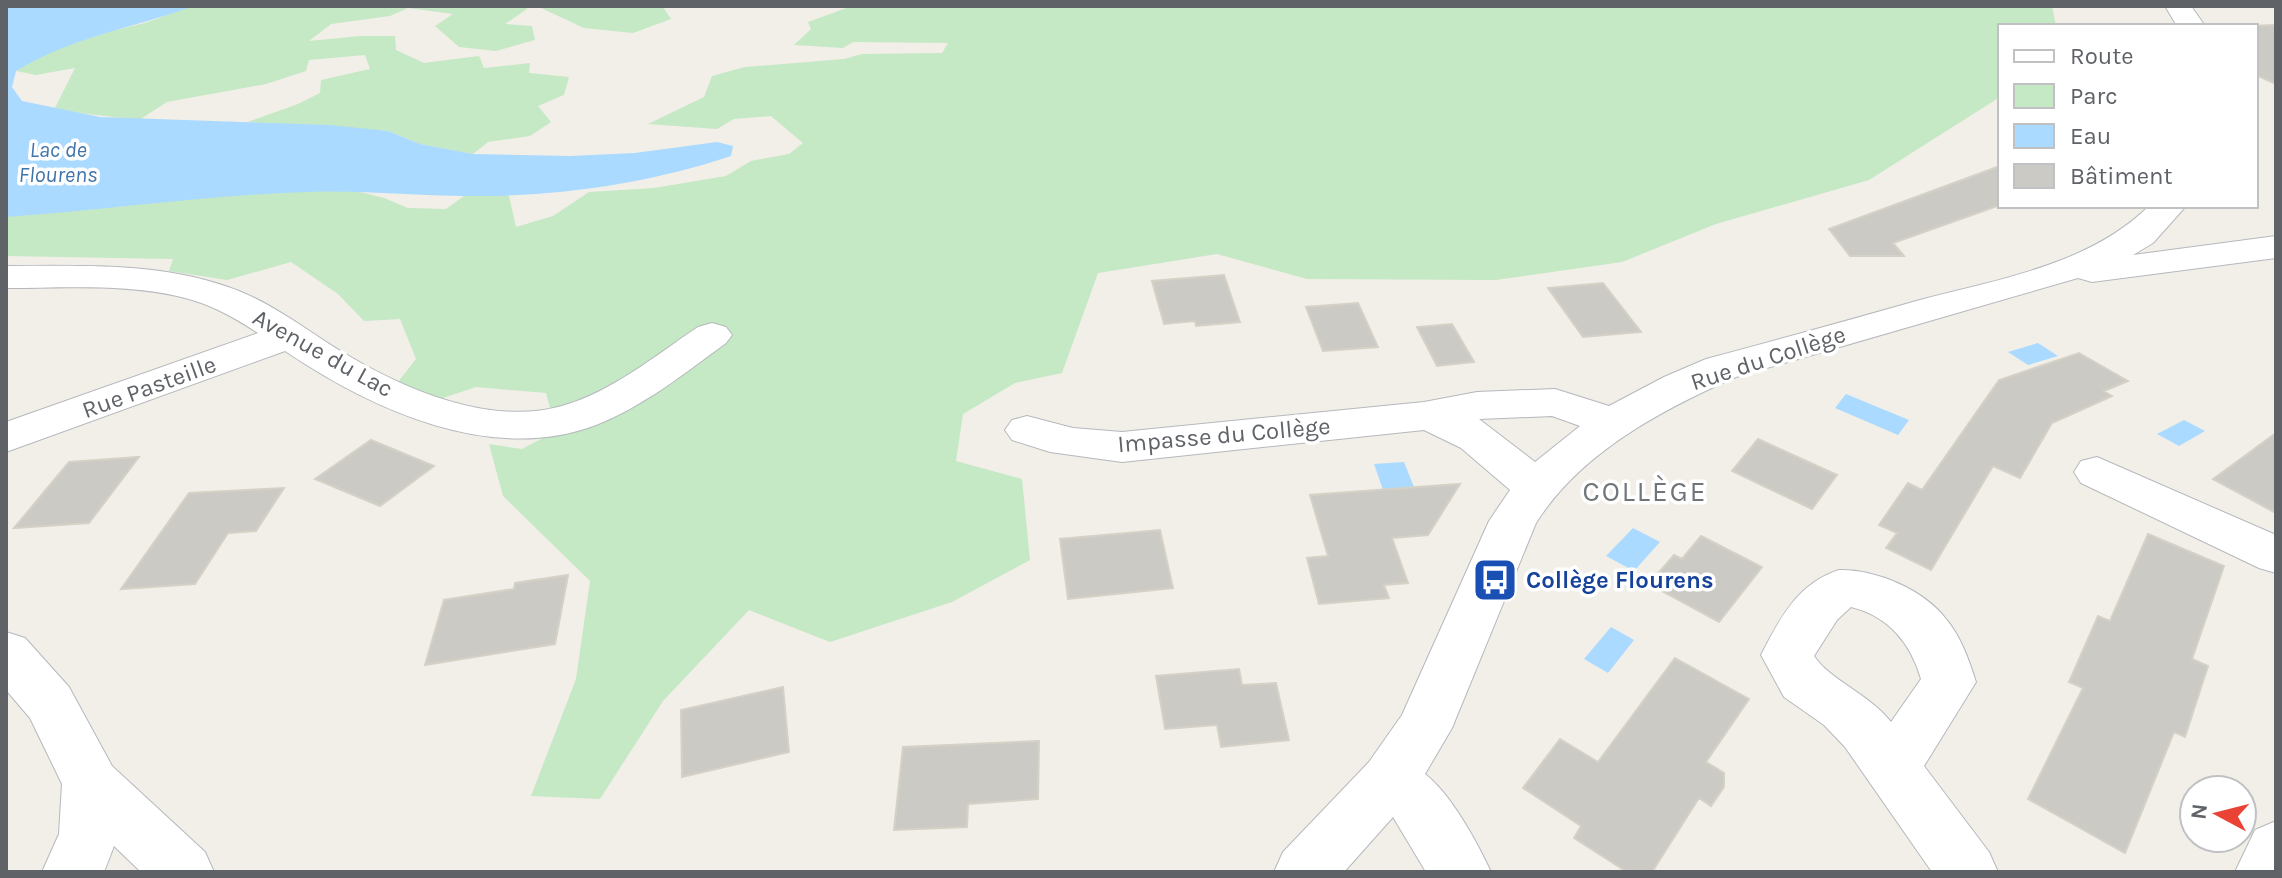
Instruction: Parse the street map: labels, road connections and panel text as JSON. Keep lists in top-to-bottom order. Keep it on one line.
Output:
{"streets":{"street":["Avenue du Lac","Rue du Collège","Rue Pasteille","Impasse du Collège"]},"crossings":[["Avenue du Lac","Rue Pasteille"],["Rue du Collège","Impasse du Collège"]],"districts":["COLLÈGE"],"water":["Lac de Flourens"],"places":{"bus stop":["Collège Flourens"]},"legend":["Route","Parc","Eau","Bâtiment"],"north":"left"}
